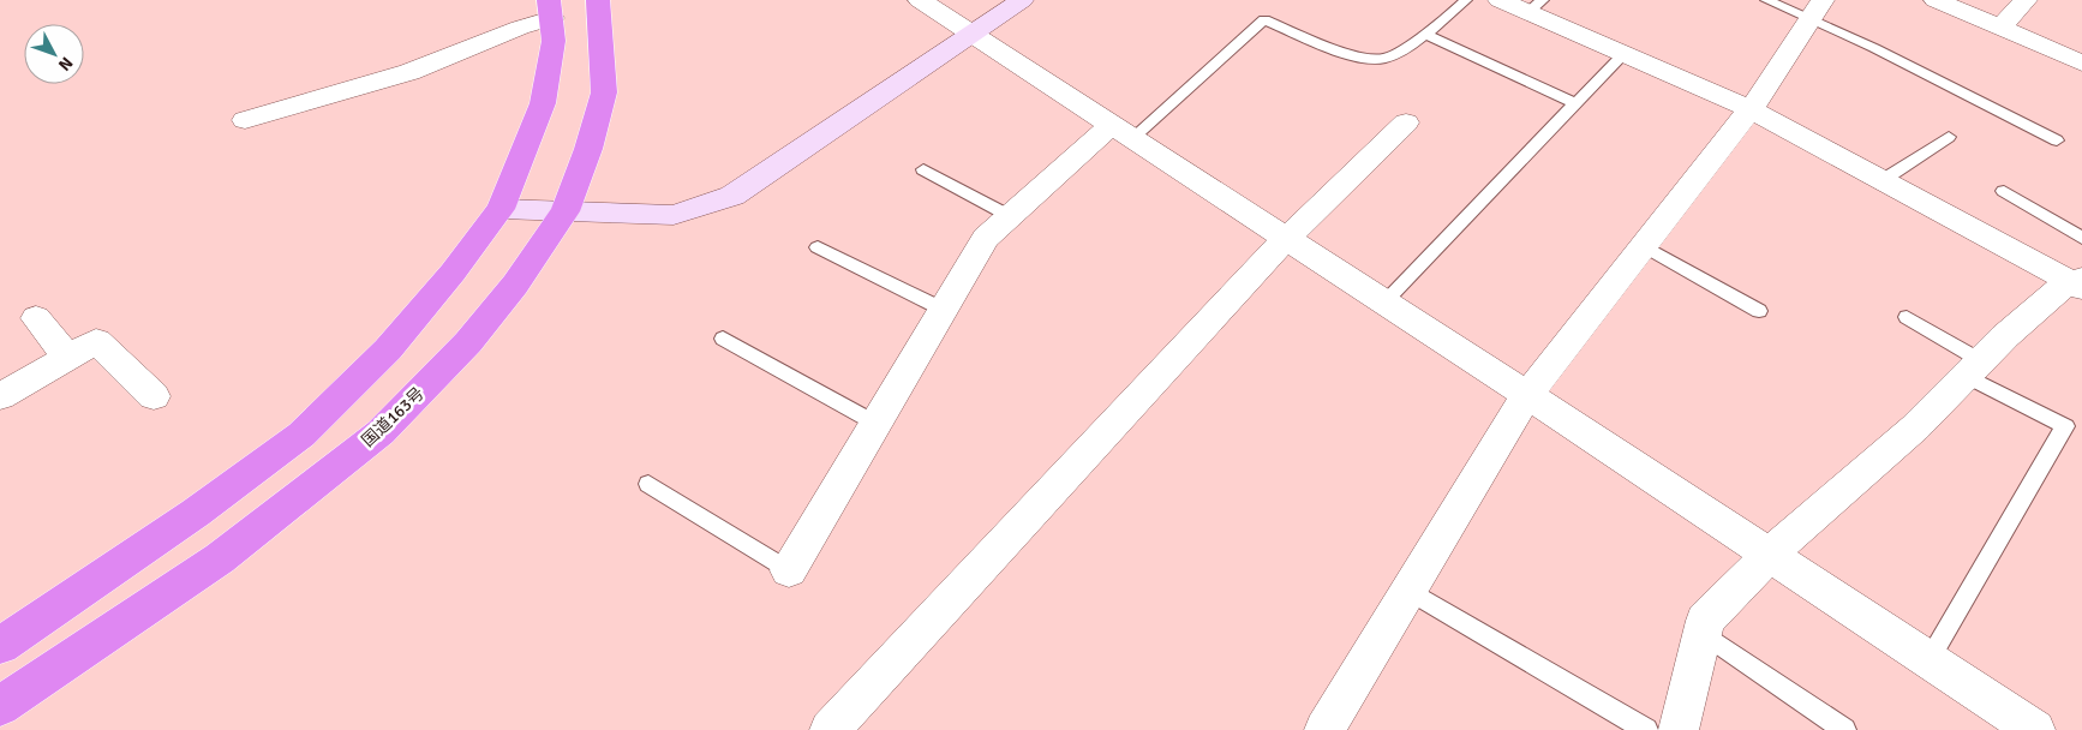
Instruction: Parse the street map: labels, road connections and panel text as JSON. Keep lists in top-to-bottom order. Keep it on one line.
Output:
{"streets":{"highway":["国道163号"]},"north":"bottom right"}
